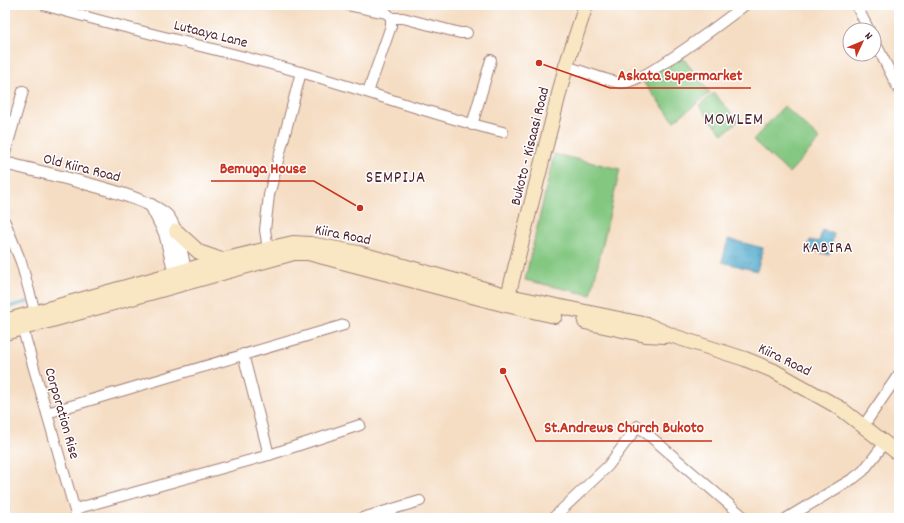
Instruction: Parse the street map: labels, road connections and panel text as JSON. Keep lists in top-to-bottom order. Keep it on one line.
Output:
{"streets":{"main road":["Bukoto - Kisaasi Road","Kiira Road"],"street":["Lutaaya Lane","Old Kiira Road","Corporation Rise"]},"crossings":[["Bukoto - Kisaasi Road","Kiira Road"],["Old Kiira Road","Kiira Road"],["Kiira Road","Corporation Rise"]],"districts":["MOWLEM","SEMPIJA","KABIRA"],"places":["Askata Supermarket","Bemuga House","St.Andrews Church Bukoto"],"north":"top right"}
